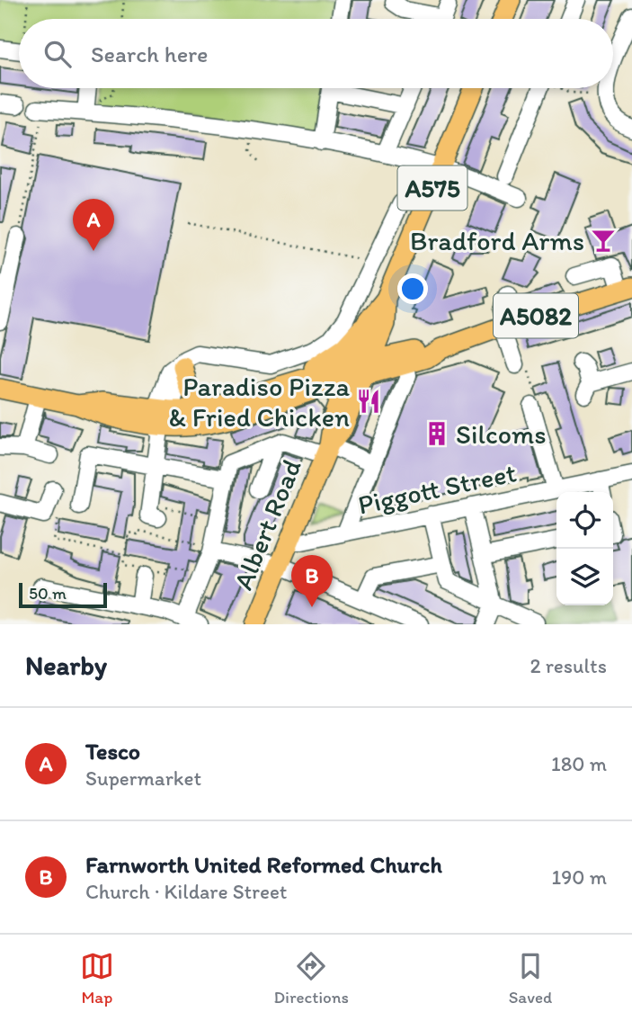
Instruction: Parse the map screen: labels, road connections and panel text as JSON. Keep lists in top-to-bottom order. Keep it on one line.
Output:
{"streets":{"main road":["A575","A5082","Albert Road"],"street":["Piggott Street"]},"crossings":[["A575","A5082"],["A575","Albert Road"],["A5082","Albert Road"],["Piggott Street","Albert Road"]],"places":{"bar":["Bradford Arms"],"restaurant":["Paradiso Pizza & Fried Chicken"],"building":["Silcoms"]},"scale_bar":"50 m","page":{"search":"Search here","pins":["A","B"],"scale":"50 m","heading":["Nearby","2 results"],"list":[{"mark":"A","name":"Tesco","note":"Supermarket","value":"180 m"},{"mark":"B","name":"Farnworth United Reformed Church","note":"Church · Kildare Street","value":"190 m"}],"nav":["Map","Directions","Saved"]}}
